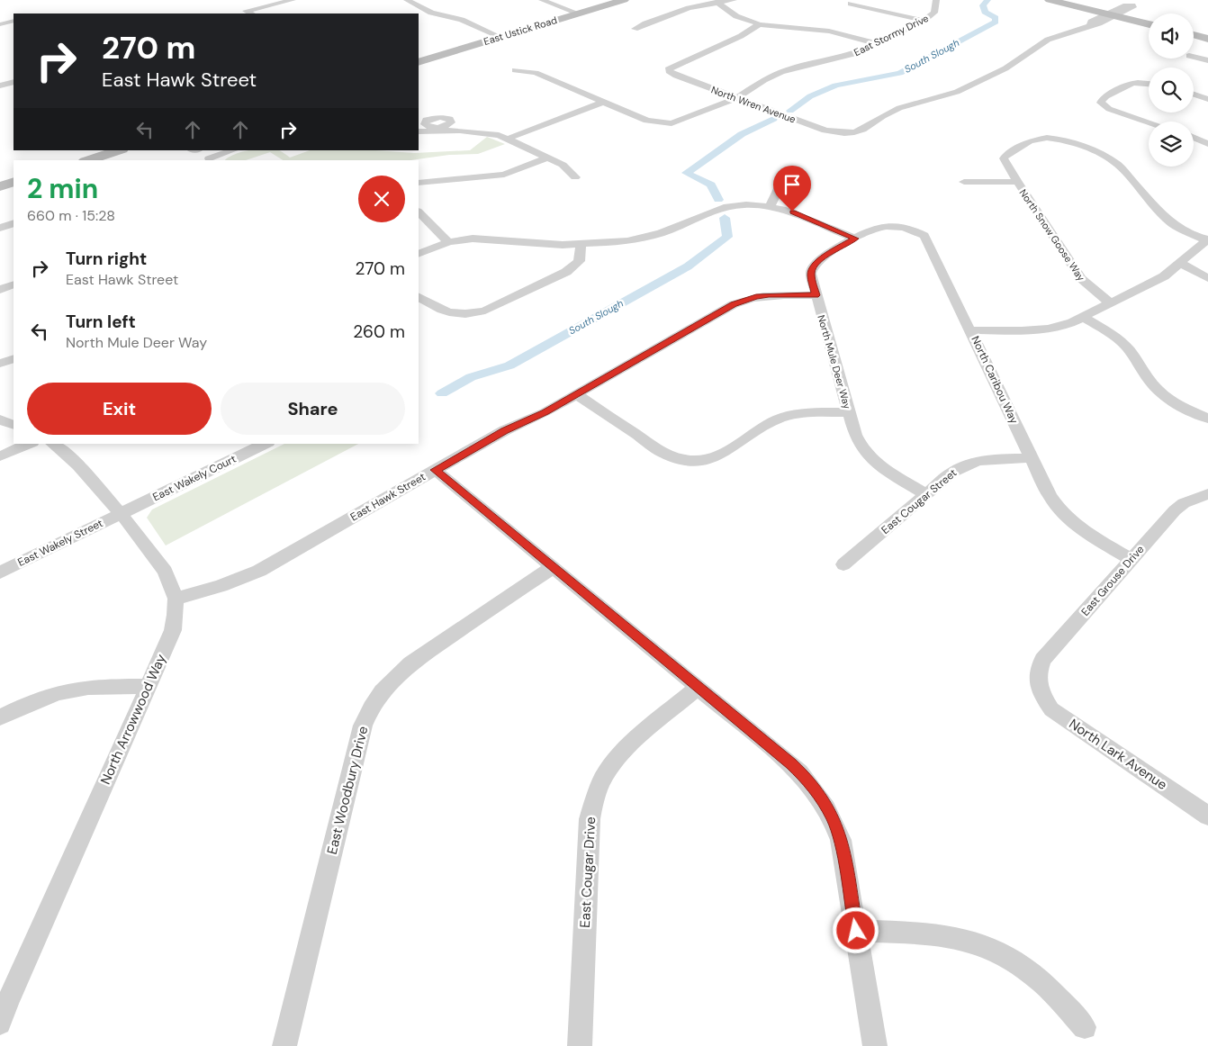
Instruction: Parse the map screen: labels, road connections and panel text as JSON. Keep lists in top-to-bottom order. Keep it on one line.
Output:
{"streets":{"main road":["East Ustick Road"],"street":["East Stormy Drive","North Wren Avenue","North Snow Goose Way","North Mule Deer Way","North Caribou Way","East Wakely Court","East Hawk Street","East Cougar Street","East Wakely Street","East Grouse Drive","North Arrowwood Way","North Lark Avenue","East Woodbury Drive","East Cougar Drive"]},"crossings":[["East Stormy Drive","North Wren Avenue"],["North Mule Deer Way","North Caribou Way"],["North Mule Deer Way","East Hawk Street"],["North Mule Deer Way","East Cougar Street"],["North Caribou Way","East Cougar Street"],["North Caribou Way","East Grouse Drive"],["East Wakely Court","East Wakely Street"],["East Wakely Court","North Arrowwood Way"],["East Hawk Street","North Arrowwood Way"],["East Wakely Street","North Arrowwood Way"],["East Grouse Drive","North Lark Avenue"]],"water":["South Slough"],"page":{"turn":["270 m","East Hawk Street"],"heading":["2 min","660 m · 15:28"],"list":[{"name":"Turn right","note":"East Hawk Street","value":"270 m"},{"name":"Turn left","note":"North Mule Deer Way","value":"260 m"}],"buttons":["Exit","Share"]}}
